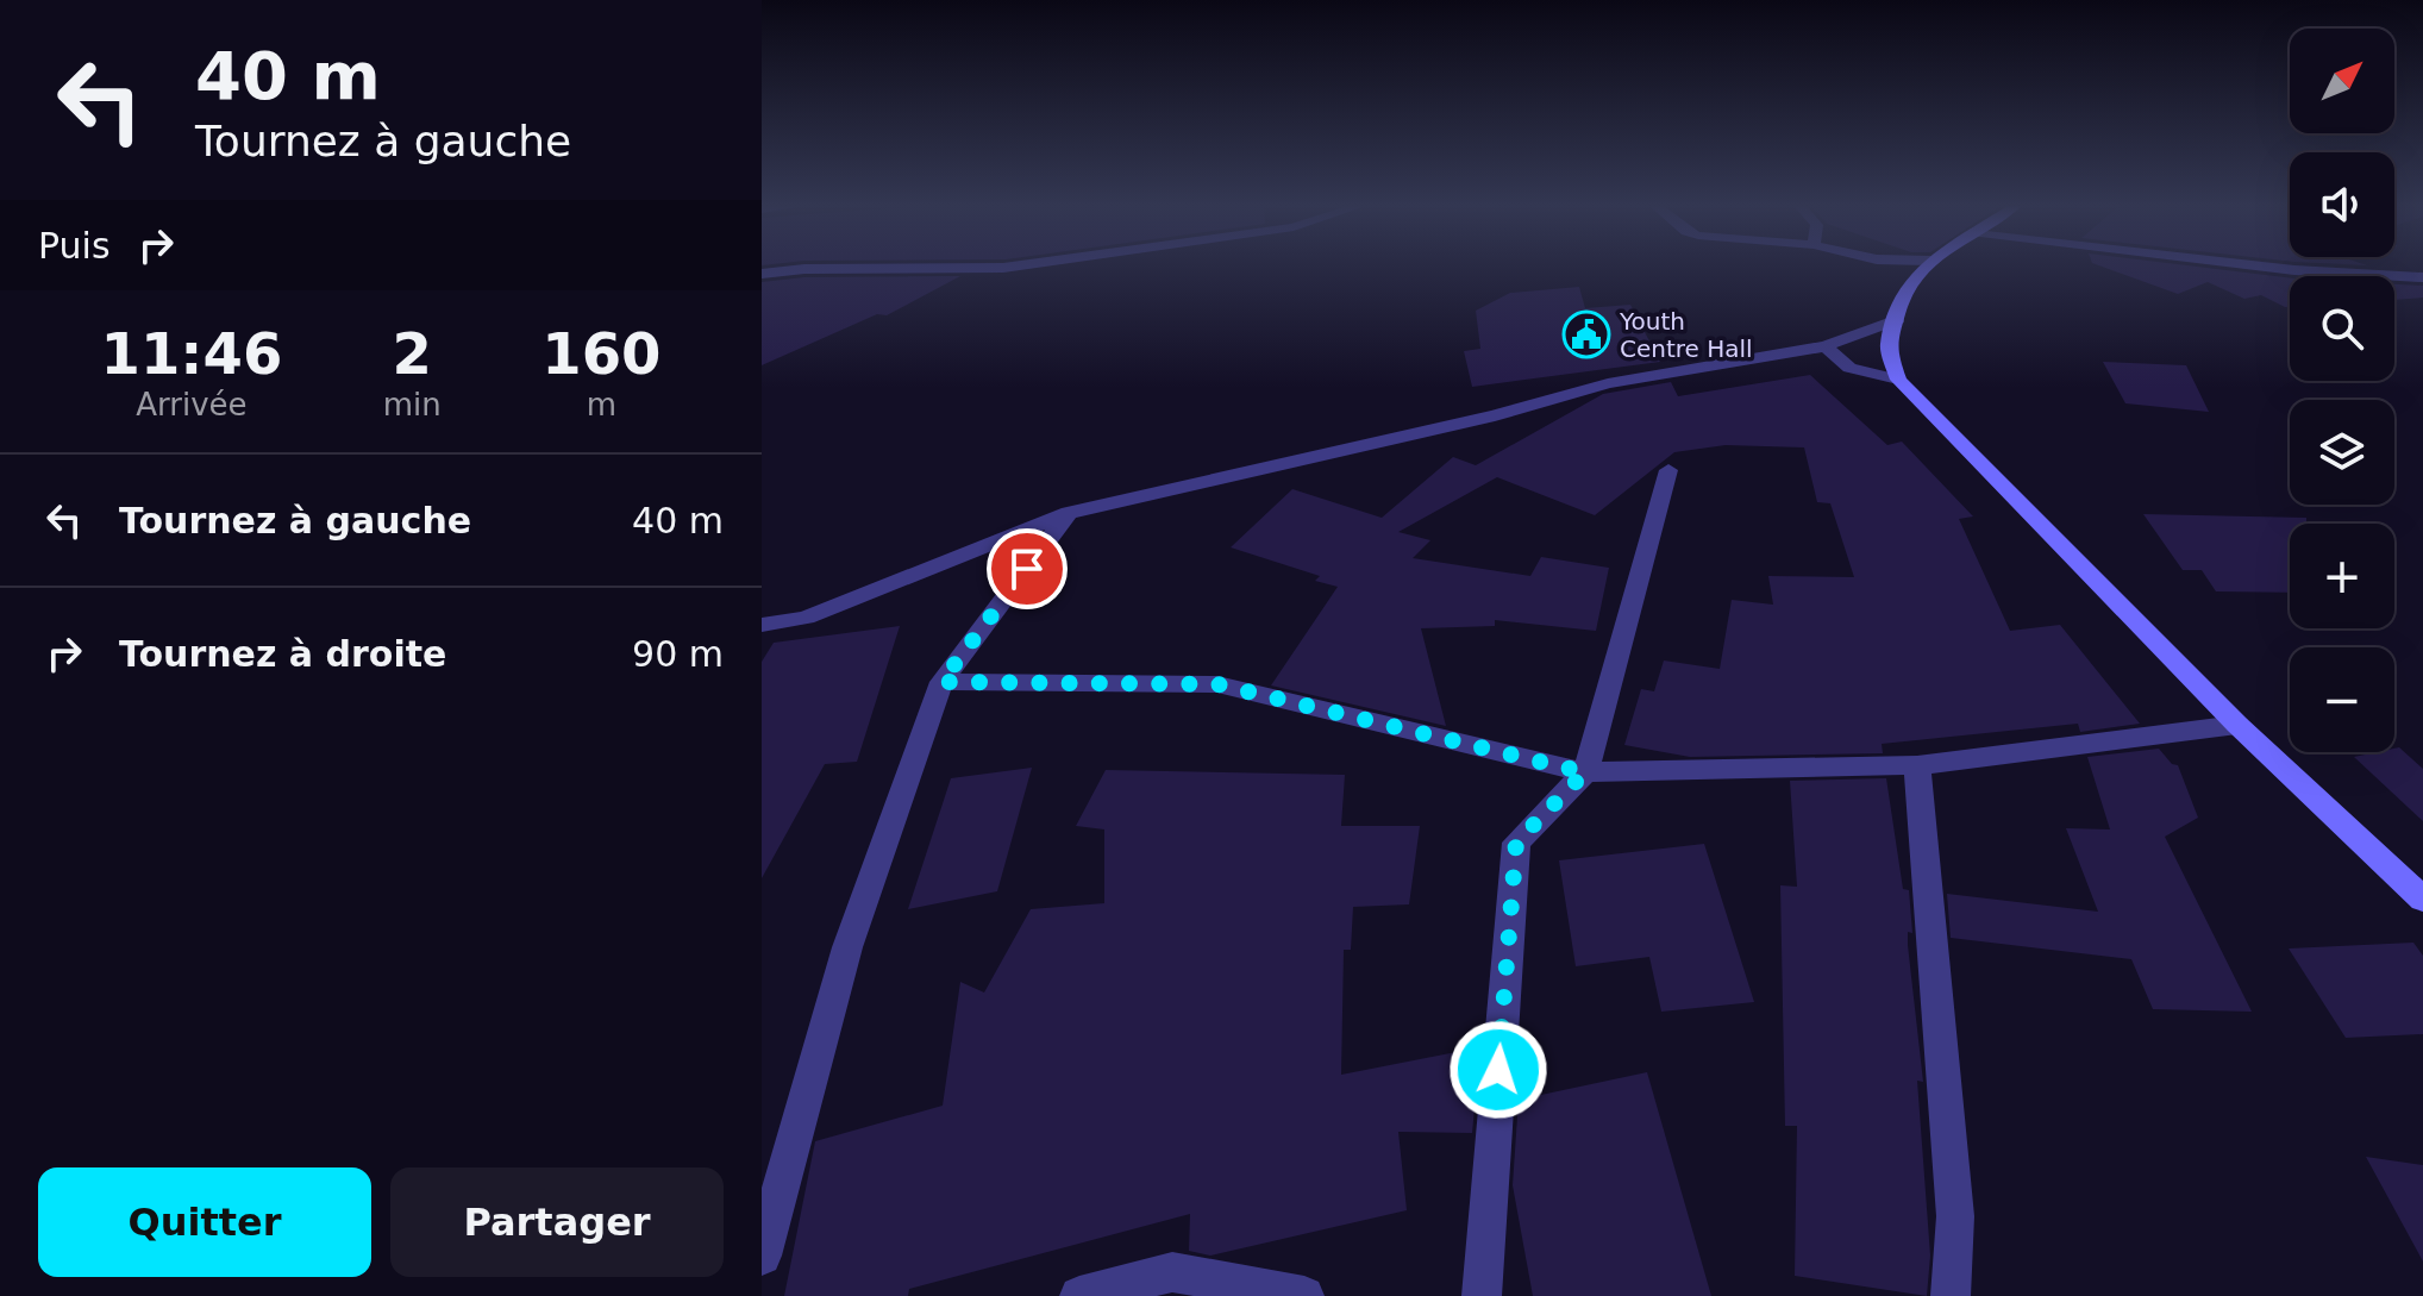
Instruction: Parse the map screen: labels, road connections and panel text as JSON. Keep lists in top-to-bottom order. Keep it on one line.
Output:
{"places":{"public building":["Youth Centre Hall"]},"north":"top right","page":{"turn":["40 m","Tournez à gauche"],"map_buttons":["+","−"],"then":"Puis","eta":["11:46","Arrivée","2","min","160","m"],"list":[{"name":"Tournez à gauche","value":"40 m"},{"name":"Tournez à droite","value":"90 m"}],"buttons":["Quitter","Partager"]}}
